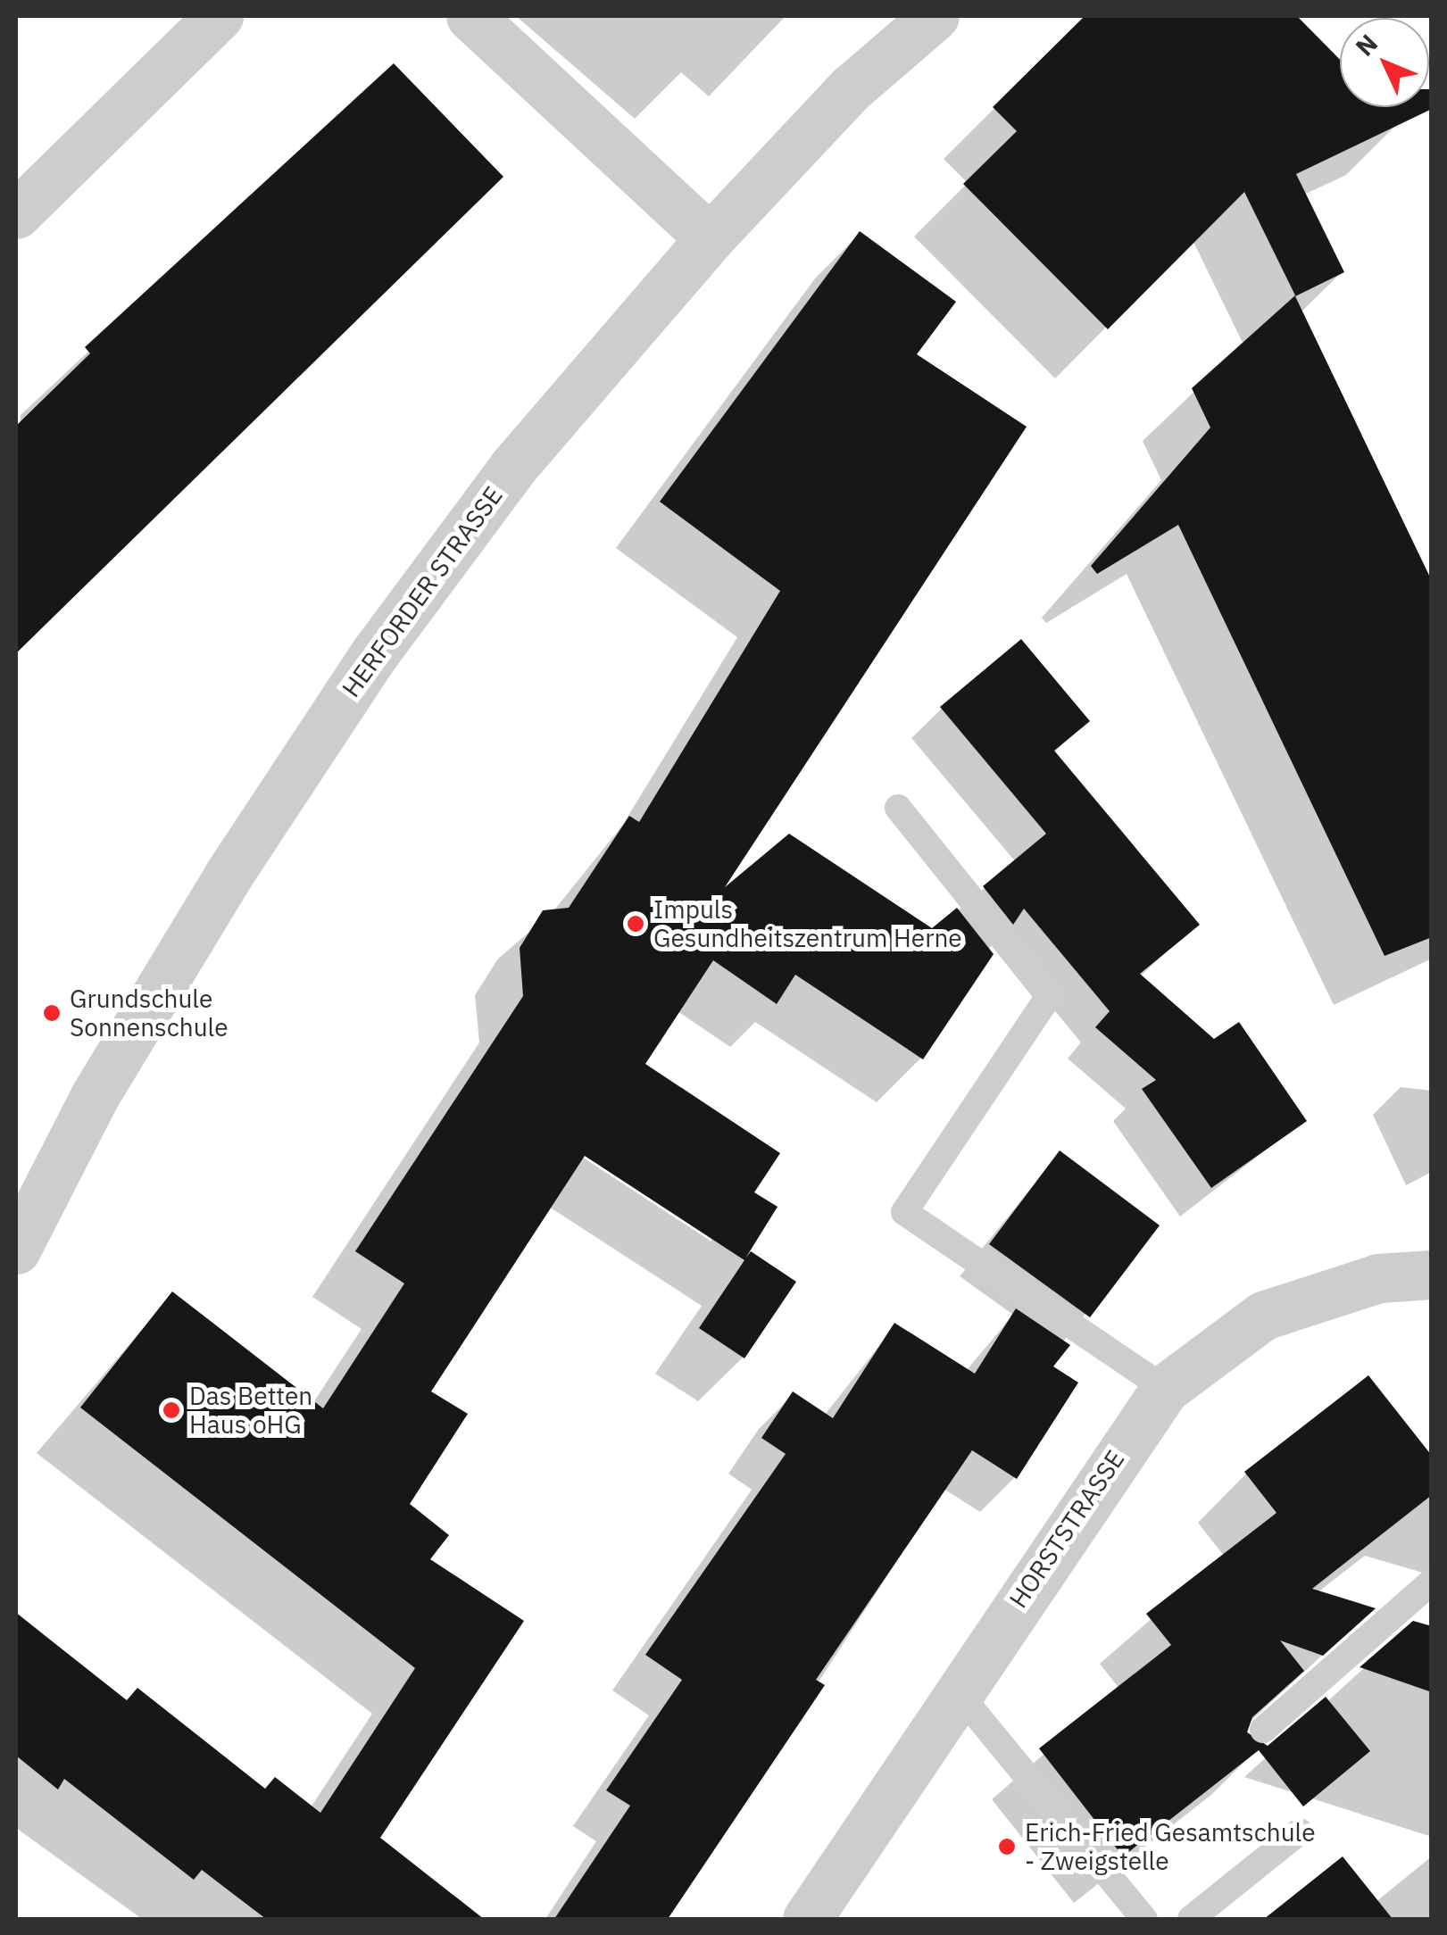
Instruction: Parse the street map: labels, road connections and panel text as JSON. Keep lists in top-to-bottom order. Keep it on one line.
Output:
{"streets":{"street":["HERFORDER STRASSE","HORSTSTRASSE"]},"places":["Impuls Gesundheitszentrum Herne","Grundschule Sonnenschule","Das Betten Haus oHG","Erich-Fried Gesamtschule - Zweigstelle"],"north":"top left"}
